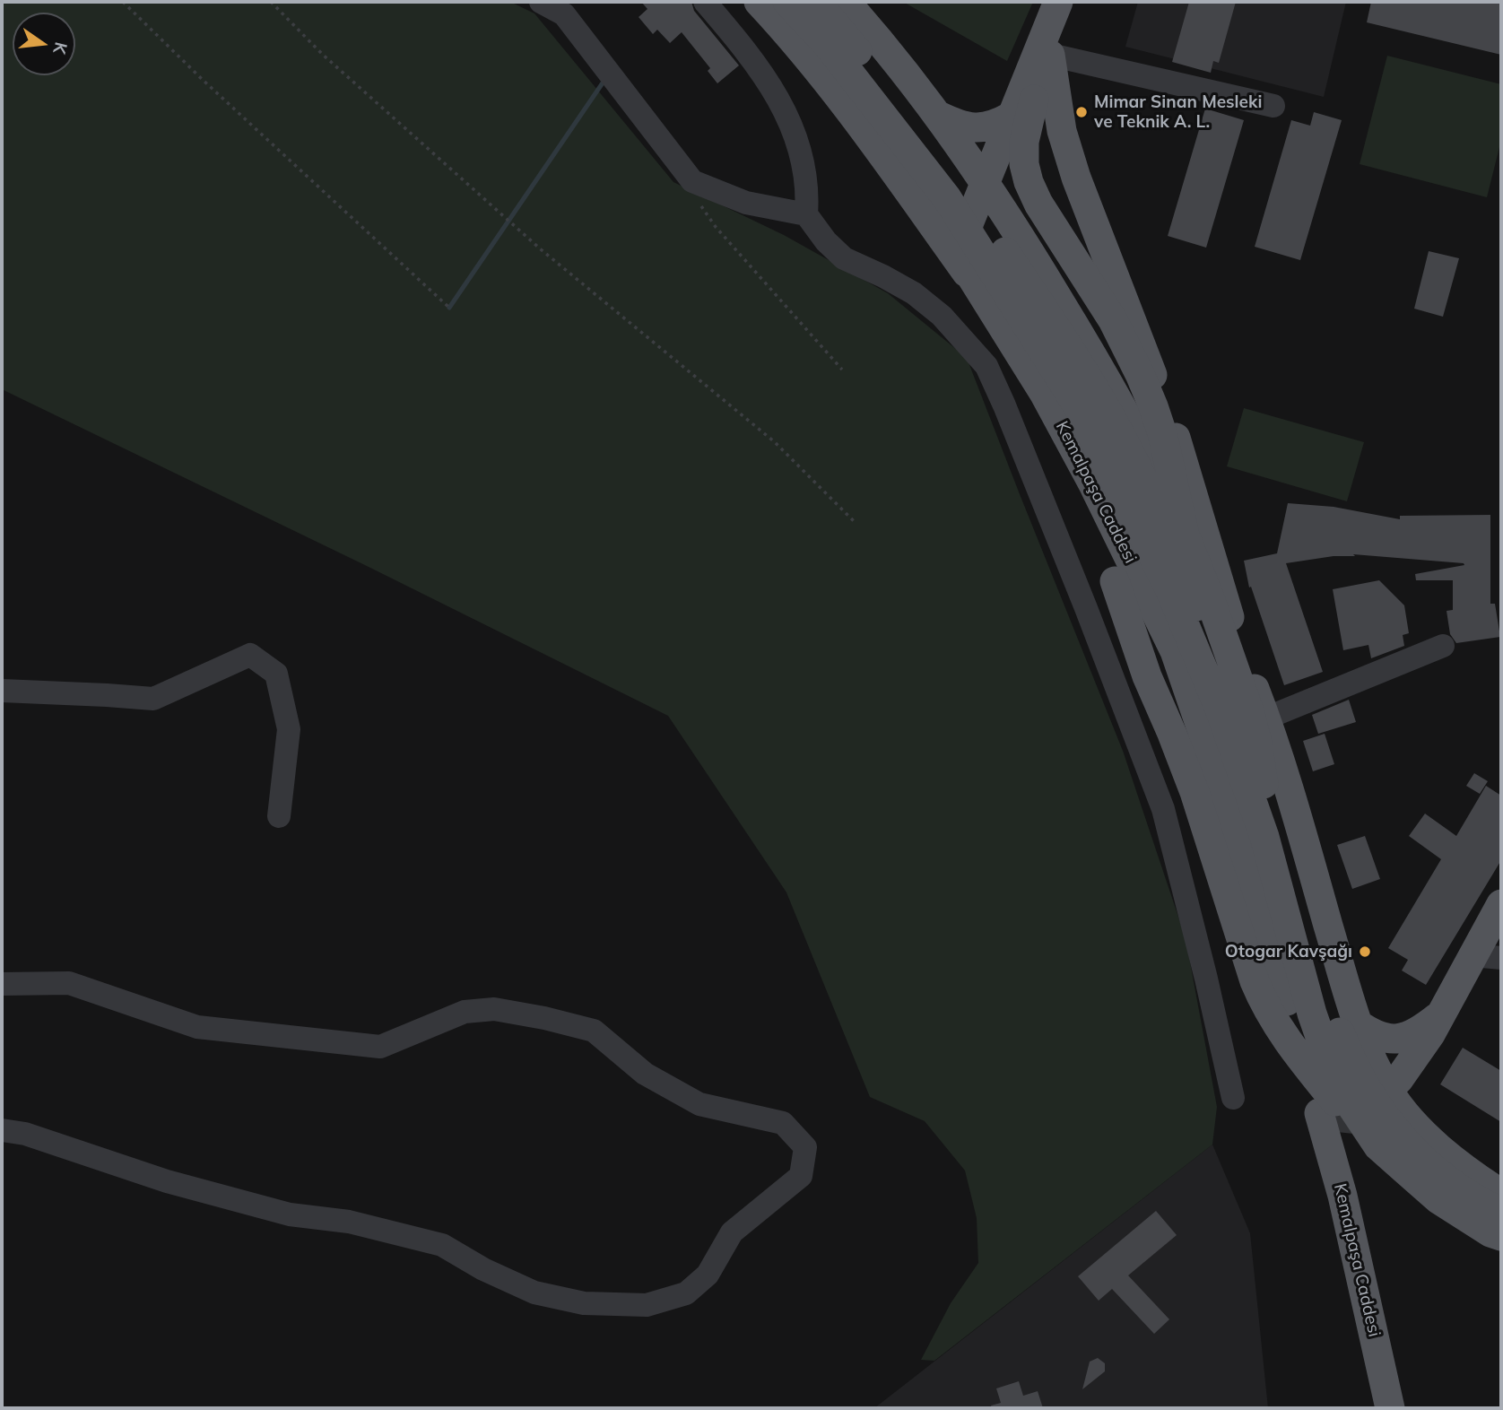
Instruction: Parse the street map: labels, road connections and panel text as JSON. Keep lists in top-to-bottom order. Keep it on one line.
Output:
{"streets":{"main road":["Kemalpaşa Caddesi"]},"places":["Mimar Sinan Mesleki ve Teknik A. L.","Otogar Kavşağı"],"north":"right"}
